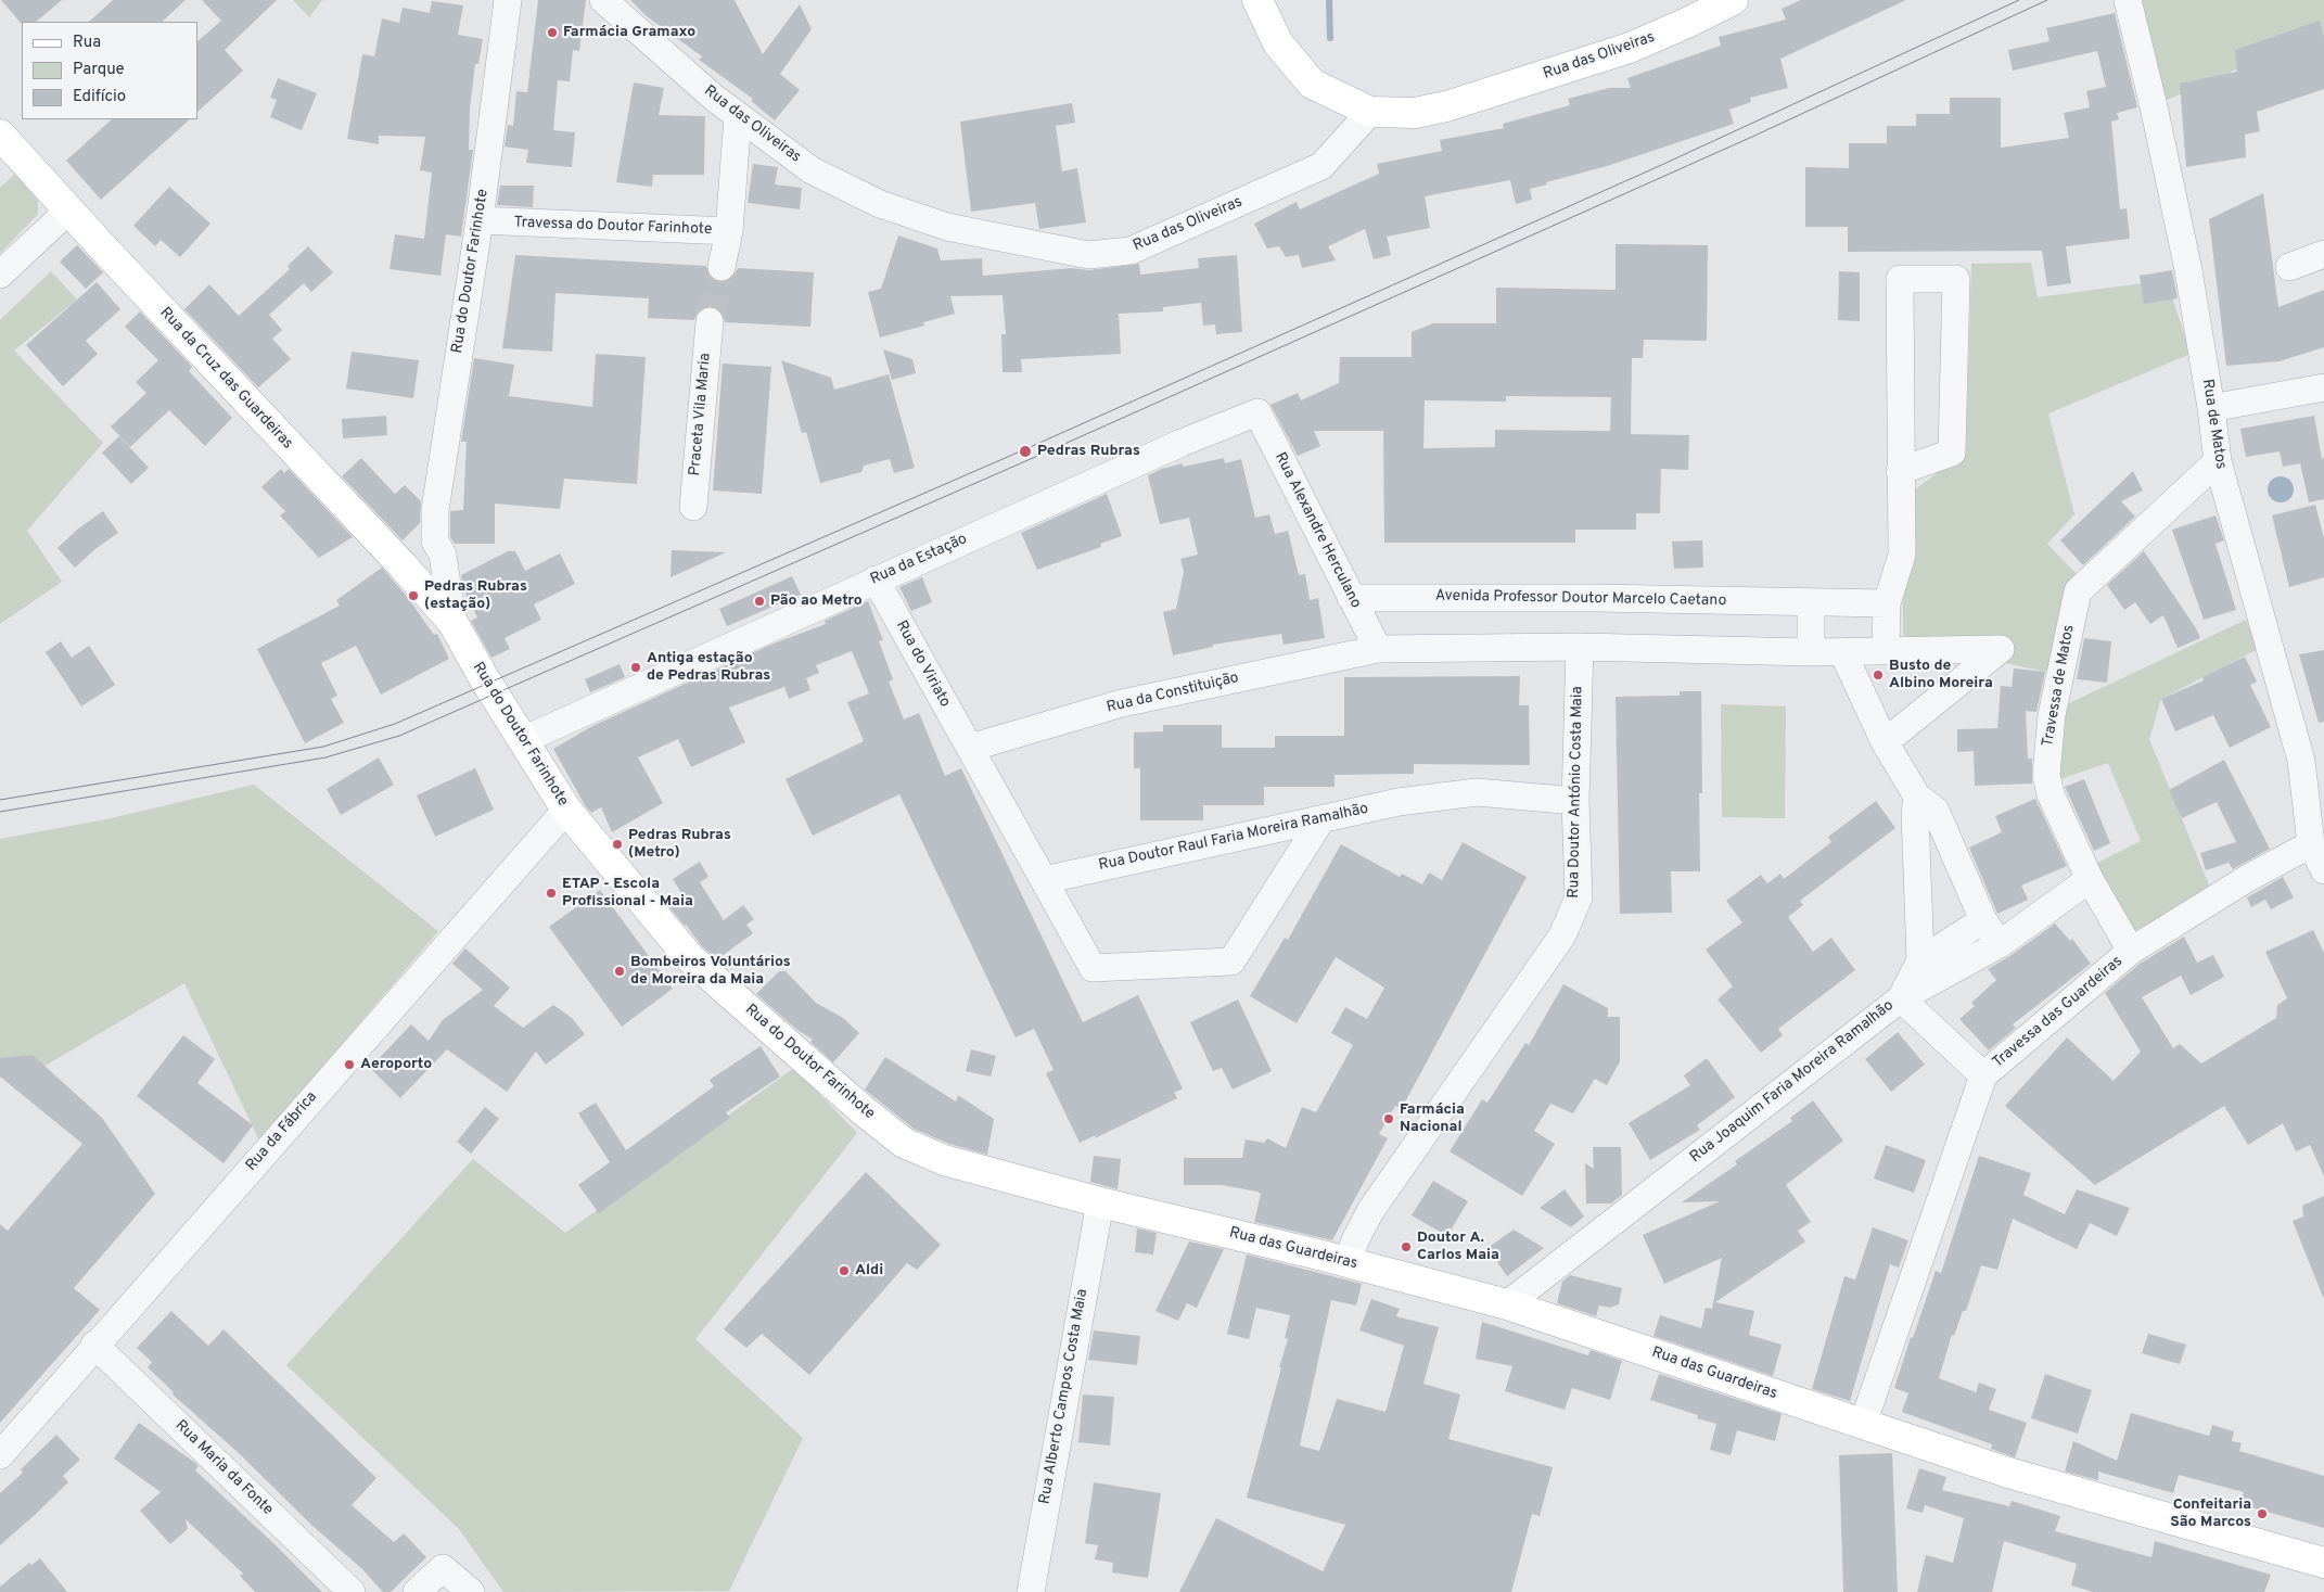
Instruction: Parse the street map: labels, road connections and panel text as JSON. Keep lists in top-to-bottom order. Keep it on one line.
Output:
{"streets":{"main road":["Rua das Oliveiras","Rua do Doutor Farinhote","Rua da Cruz das Guardeiras","Rua das Guardeiras"],"street":["Travessa do Doutor Farinhote","Praceta Vila Maria","Rua de Matos","Rua Alexandre Herculano","Rua da Estação","Avenida Professor Doutor Marcelo Caetano","Rua do Viriato","Travessa de Matos","Rua da Constituição","Rua Doutor António Costa Maia","Rua Doutor Raul Faria Moreira Ramalhão","Travessa das Guardeiras","Rua Joaquim Faria Moreira Ramalhão","Rua da Fábrica","Rua Alberto Campos Costa Maia","Rua Maria da Fonte"]},"crossings":[["Rua das Oliveiras","Travessa do Doutor Farinhote"],["Travessa do Doutor Farinhote","Rua do Doutor Farinhote"],["Rua do Doutor Farinhote","Rua da Cruz das Guardeiras"],["Rua do Doutor Farinhote","Rua da Estação"],["Rua do Doutor Farinhote","Rua da Fábrica"],["Rua do Doutor Farinhote","Rua das Guardeiras"],["Rua do Doutor Farinhote","Rua Alberto Campos Costa Maia"],["Rua de Matos","Travessa de Matos"],["Rua de Matos","Travessa das Guardeiras"],["Rua Alexandre Herculano","Rua da Estação"],["Rua Alexandre Herculano","Avenida Professor Doutor Marcelo Caetano"],["Rua Alexandre Herculano","Rua da Constituição"],["Rua da Estação","Rua do Viriato"],["Rua do Viriato","Rua da Constituição"],["Travessa de Matos","Travessa das Guardeiras"],["Travessa de Matos","Rua Joaquim Faria Moreira Ramalhão"],["Rua Doutor António Costa Maia","Rua Doutor Raul Faria Moreira Ramalhão"],["Rua Doutor António Costa Maia","Rua das Guardeiras"],["Travessa das Guardeiras","Rua das Guardeiras"],["Rua Joaquim Faria Moreira Ramalhão","Rua das Guardeiras"],["Rua da Fábrica","Rua Maria da Fonte"],["Rua das Guardeiras","Rua Alberto Campos Costa Maia"]],"places":["Farmácia Gramaxo","Pedras Rubras","Pedras Rubras (estação)","Pão ao Metro","Antiga estação de Pedras Rubras","Busto de Albino Moreira","Pedras Rubras (Metro)","ETAP - Escola Profissional - Maia","Bombeiros Voluntários de Moreira da Maia","Aeroporto","Farmácia Nacional","Doutor A. Carlos Maia","Aldi","Confeitaria São Marcos"],"legend":["Rua","Parque","Edifício"]}
